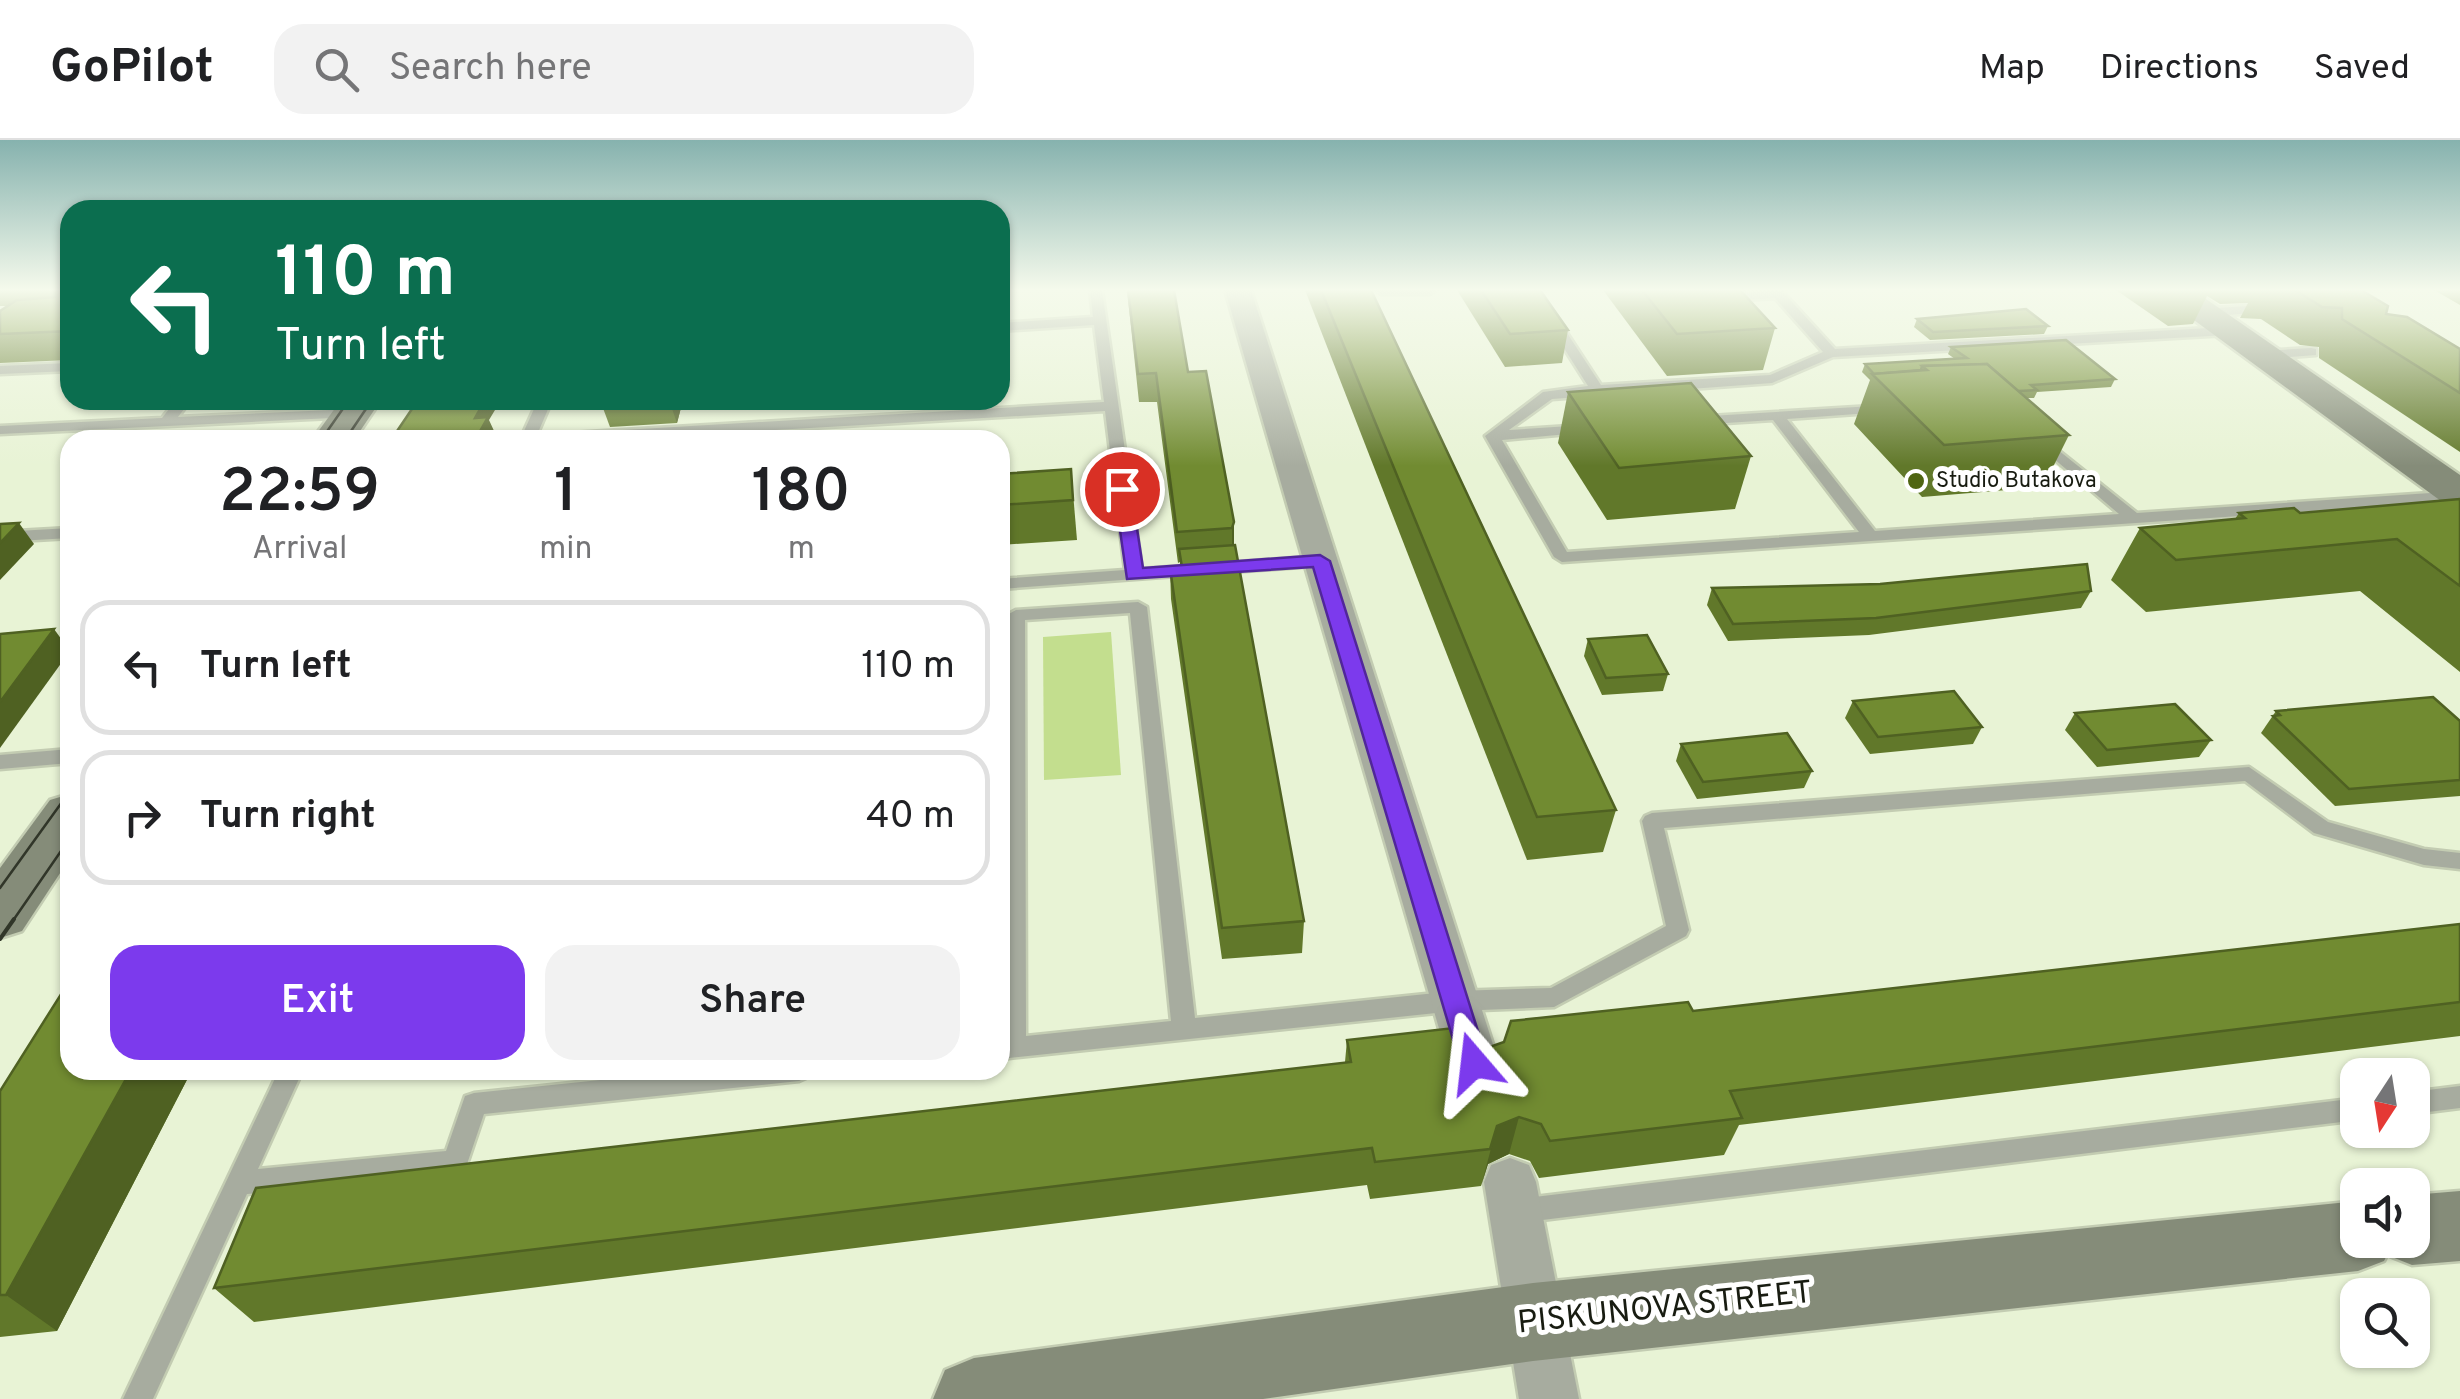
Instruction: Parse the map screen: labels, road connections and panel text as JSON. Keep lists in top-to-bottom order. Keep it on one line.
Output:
{"streets":{"main road":["PISKUNOVA STREET"]},"places":["Studio Butakova"],"north":"bottom","page":{"header":"GoPilot","search":"Search here","nav":["Map","Directions","Saved"],"turn":["110 m","Turn left"],"eta":["22:59","Arrival","1","min","180","m"],"list":[{"name":"Turn left","value":"110 m"},{"name":"Turn right","value":"40 m"}],"buttons":["Exit","Share"]}}
